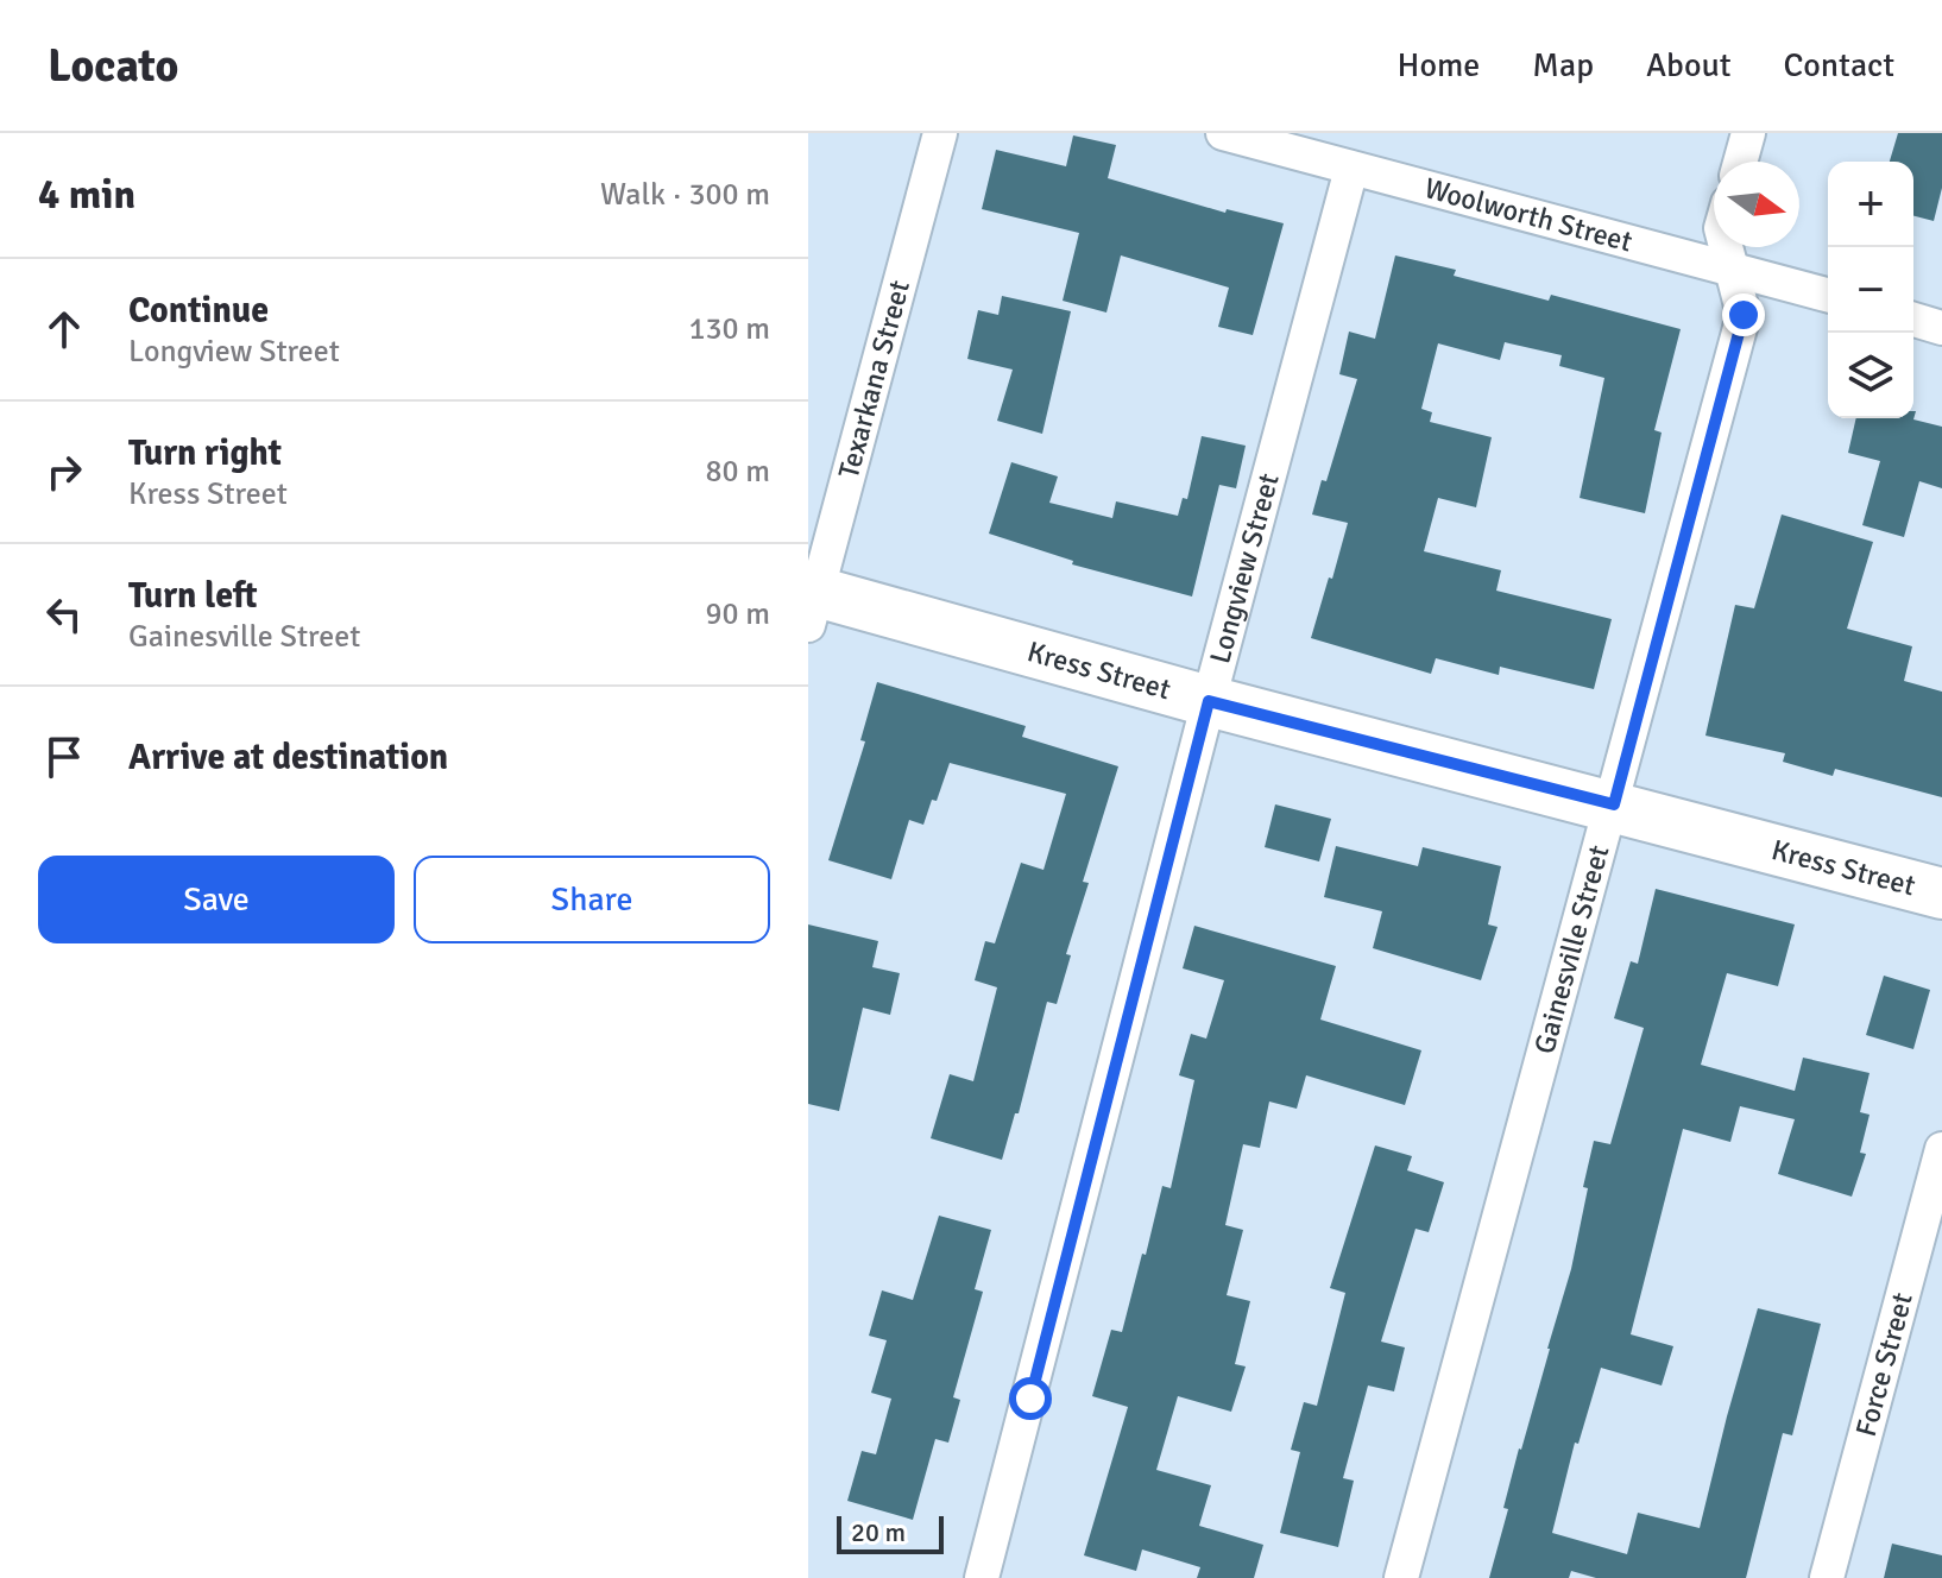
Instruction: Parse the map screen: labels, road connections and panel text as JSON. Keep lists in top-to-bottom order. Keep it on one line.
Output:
{"streets":{"street":["Woolworth Street","Texarkana Street","Longview Street","Kress Street","Gainesville Street","Force Street"]},"crossings":[["Woolworth Street","Longview Street"],["Woolworth Street","Gainesville Street"],["Texarkana Street","Kress Street"],["Longview Street","Kress Street"],["Kress Street","Gainesville Street"]],"scale_bar":"20 m","north":"right","page":{"header":"Locato","nav":["Home","Map","About","Contact"],"heading":["4 min","Walk · 300 m"],"map_buttons":["+","−"],"list":[["Continue","Longview Street","130 m"],["Turn right","Kress Street","80 m"],["Turn left","Gainesville Street","90 m"],"Arrive at destination"],"buttons":["Save","Share"],"scale":"20 m"}}
